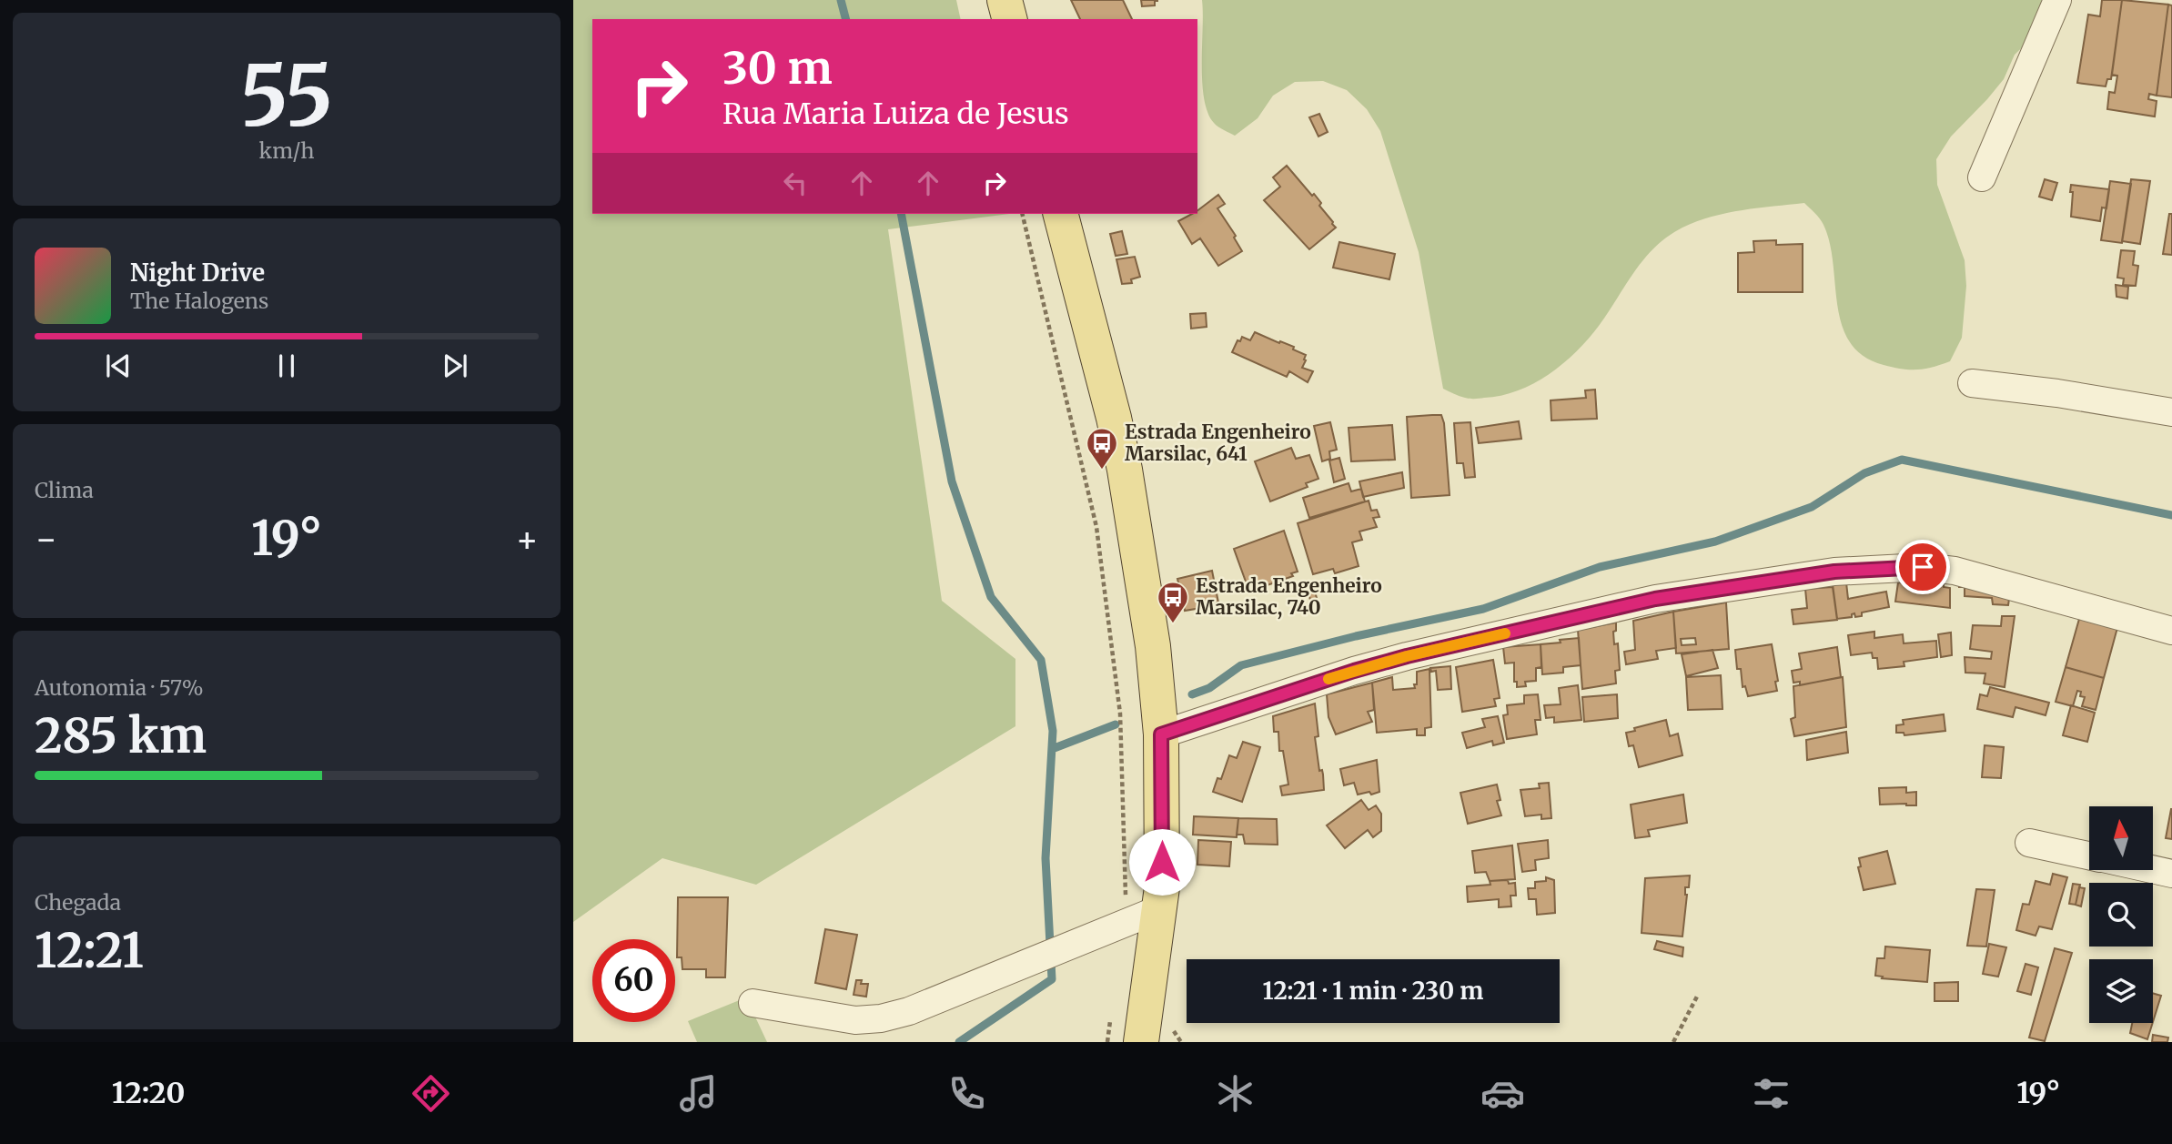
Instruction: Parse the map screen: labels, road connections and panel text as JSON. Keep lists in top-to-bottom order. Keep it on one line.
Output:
{"places":{"bus stop":["Estrada Engenheiro Marsilac, 641","Estrada Engenheiro Marsilac, 740"]},"north":"top","page":{"tile":[["55","km/h"],"Clima",["Autonomia · 57%","285 km"],["Chegada","12:21"]],"turn":["30 m","Rua Maria Luiza de Jesus"],"song":["Night Drive","The Halogens"],"heat":["−","19°","+"],"limit":"60","trip":"12:21 · 1 min · 230 m","tabs":["12:20","19°"]}}
